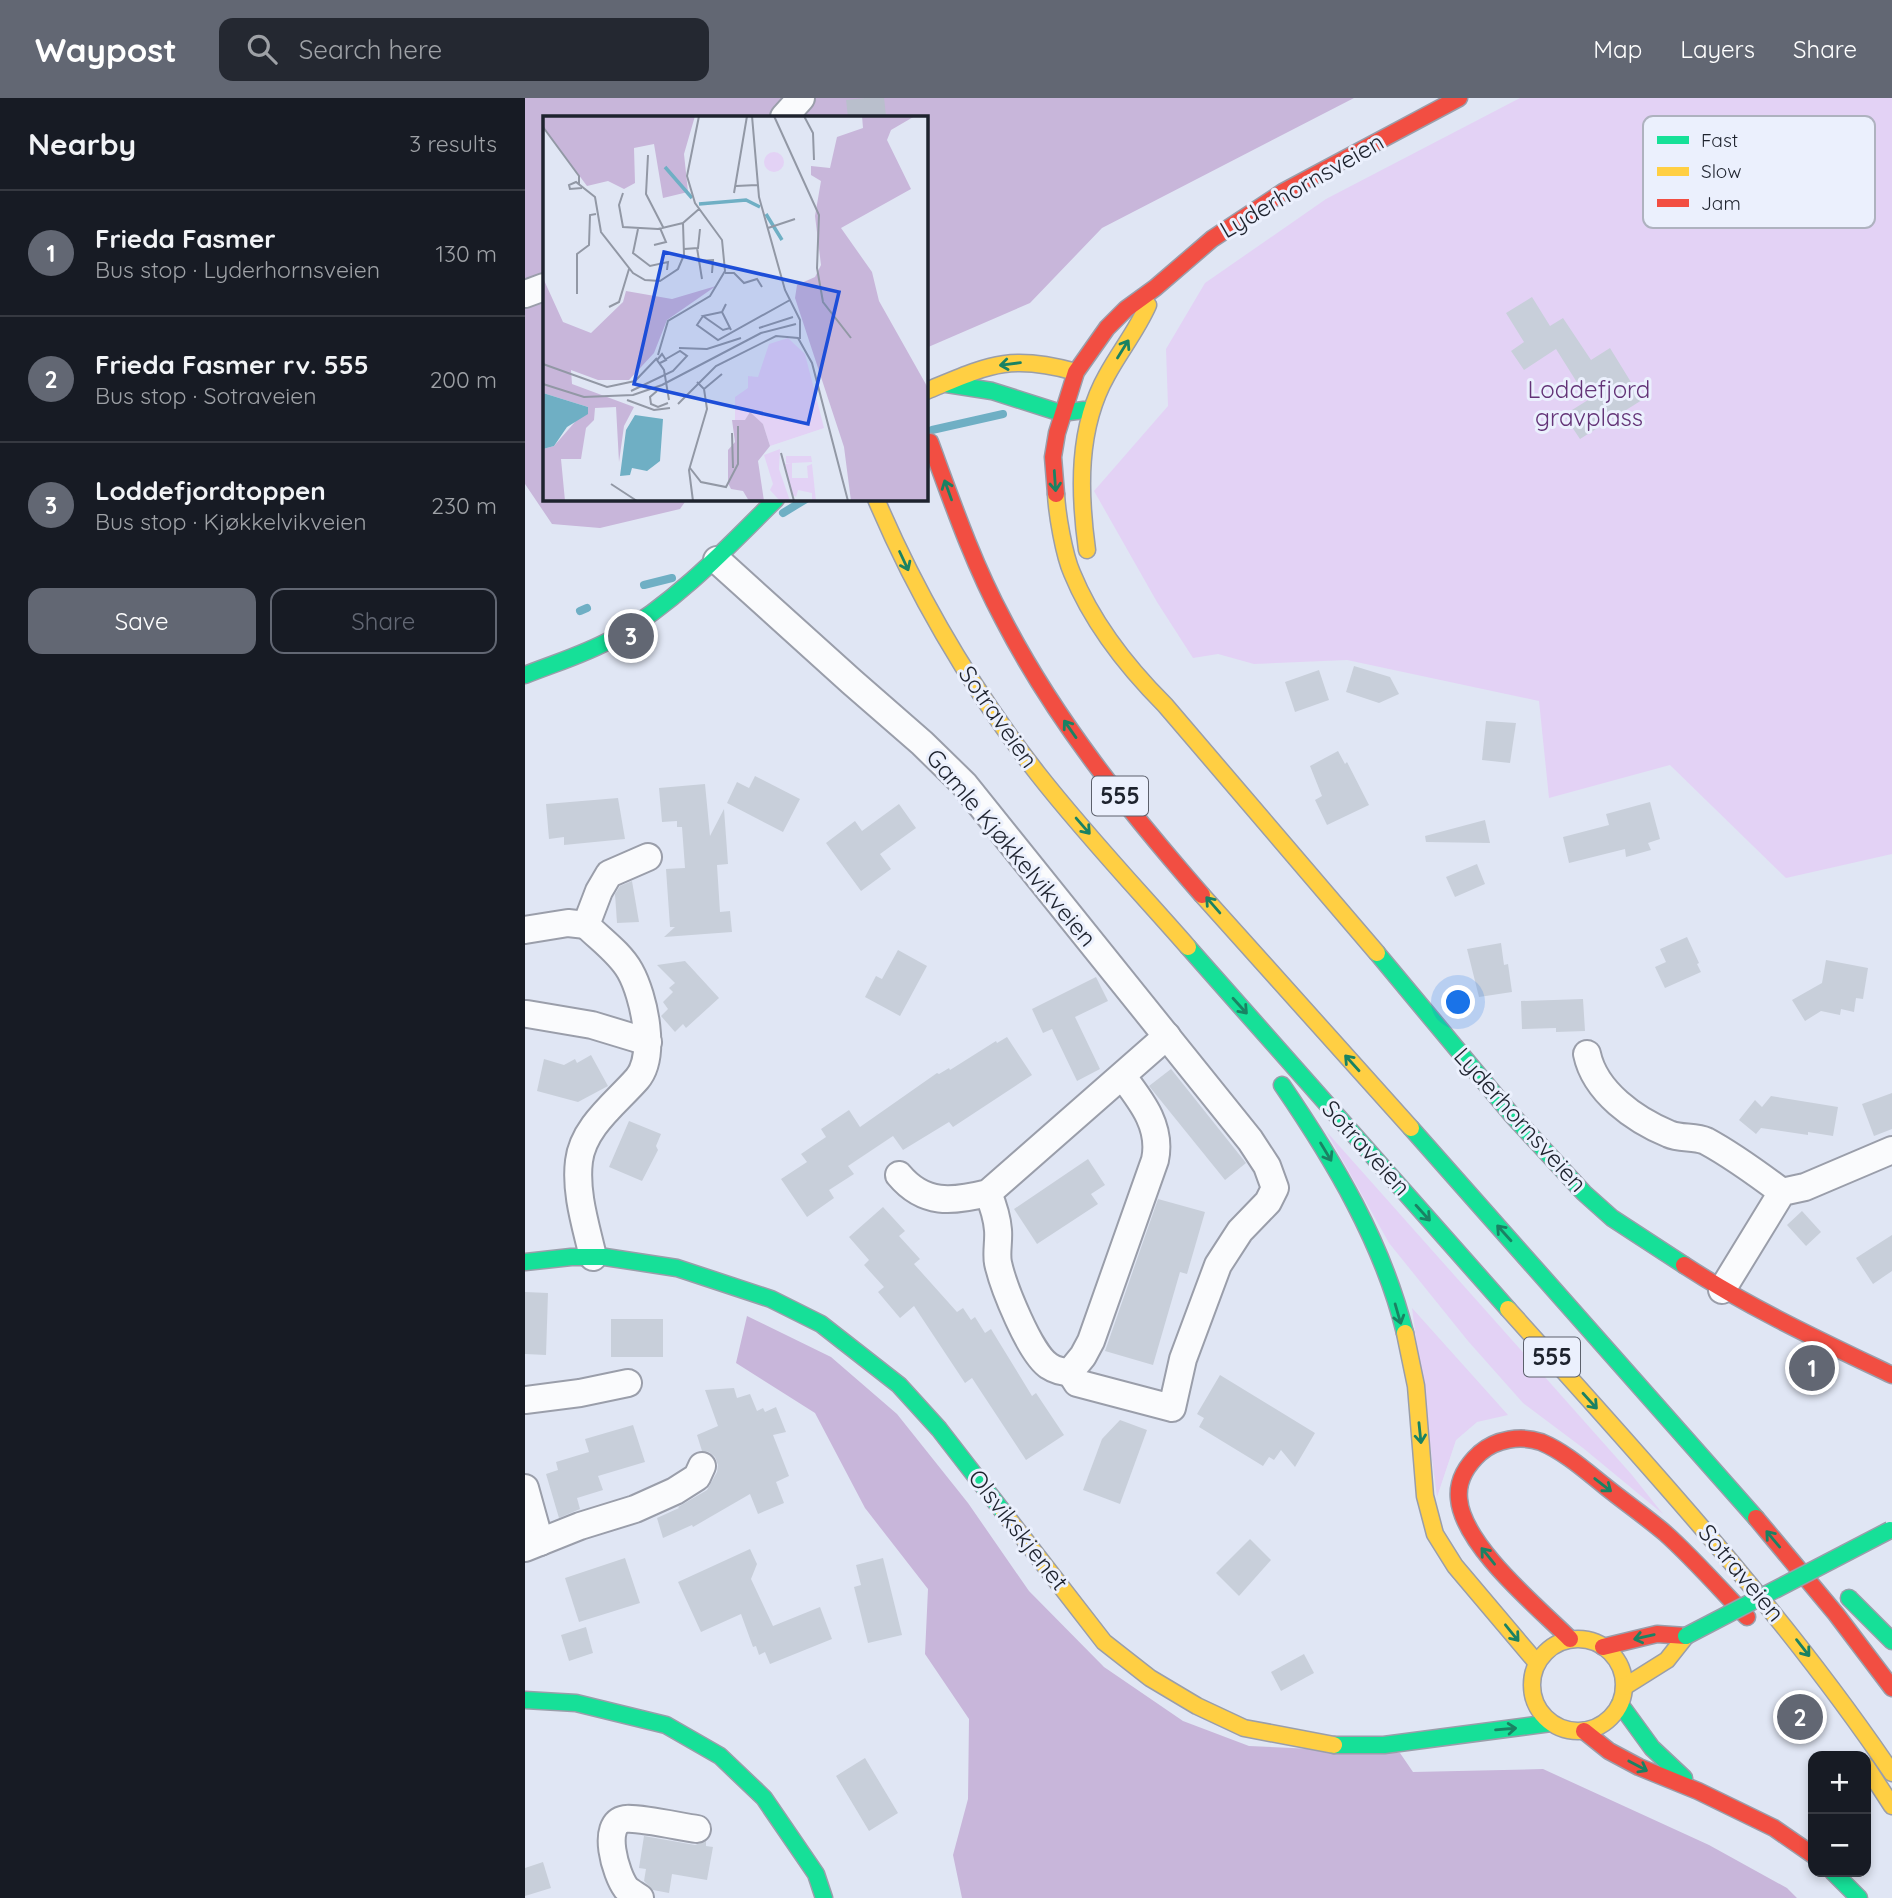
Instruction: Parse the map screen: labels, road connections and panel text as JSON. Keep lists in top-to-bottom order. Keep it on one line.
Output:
{"streets":{"main road":["Lyderhornsveien","Sotraveien","555","Olsvikskjenet"],"street":["Gamle Kjøkkelvikveien"]},"crossings":[["Sotraveien","555"]],"parks":["Loddefjord gravplass"],"legend":["Fast","Slow","Jam"],"page":{"header":"Waypost","search":"Search here","nav":["Map","Layers","Share"],"heading":["Nearby","3 results"],"list":[{"mark":"1","name":"Frieda Fasmer","note":"Bus stop · Lyderhornsveien","value":"130 m"},{"mark":"2","name":"Frieda Fasmer rv. 555","note":"Bus stop · Sotraveien","value":"200 m"},{"mark":"3","name":"Loddefjordtoppen","note":"Bus stop · Kjøkkelvikveien","value":"230 m"}],"buttons":["Save","Share"],"pins":["3","1","2"],"map_buttons":["+","−"]}}
